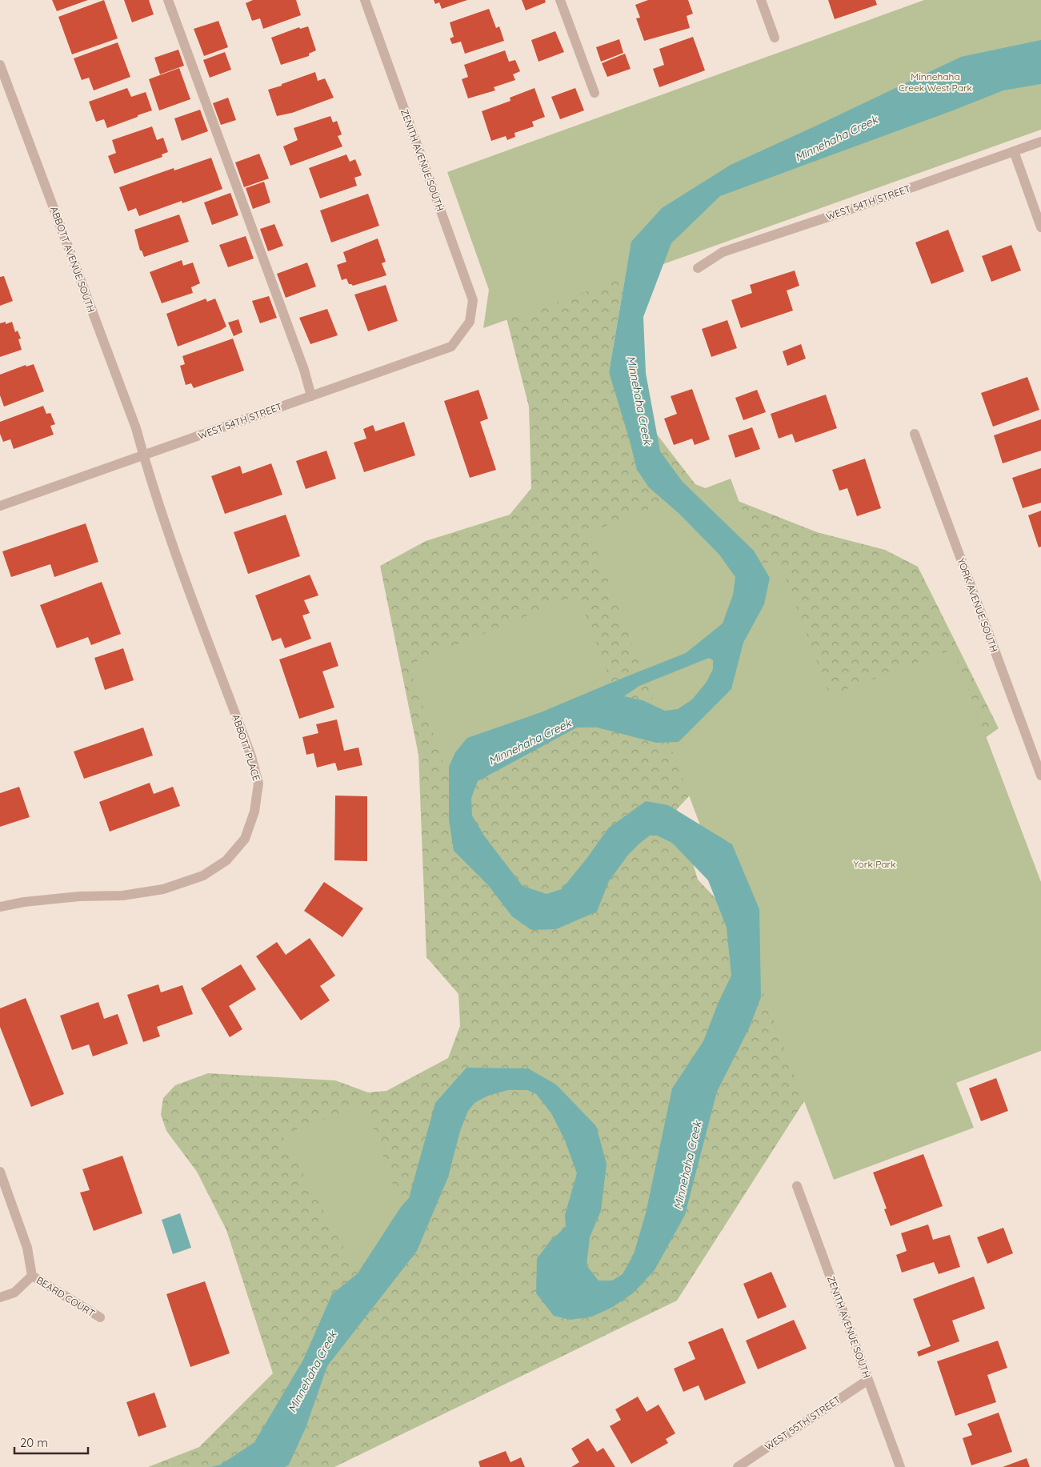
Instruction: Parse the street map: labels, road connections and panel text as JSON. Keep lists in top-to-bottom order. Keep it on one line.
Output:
{"streets":{"street":["ZENITH AVENUE SOUTH","WEST 54TH STREET","ABBOTT AVENUE SOUTH","YORK AVENUE SOUTH","ABBOTT PLACE","BEARD COURT","WEST 55TH STREET"]},"crossings":[["ZENITH AVENUE SOUTH","WEST 54TH STREET"],["ZENITH AVENUE SOUTH","WEST 55TH STREET"],["WEST 54TH STREET","ABBOTT AVENUE SOUTH"],["WEST 54TH STREET","ABBOTT PLACE"],["ABBOTT AVENUE SOUTH","ABBOTT PLACE"]],"water":["Minnehaha Creek"],"parks":["Minnehaha Creek West Park","York Park"],"scale_bar":"20 m"}
